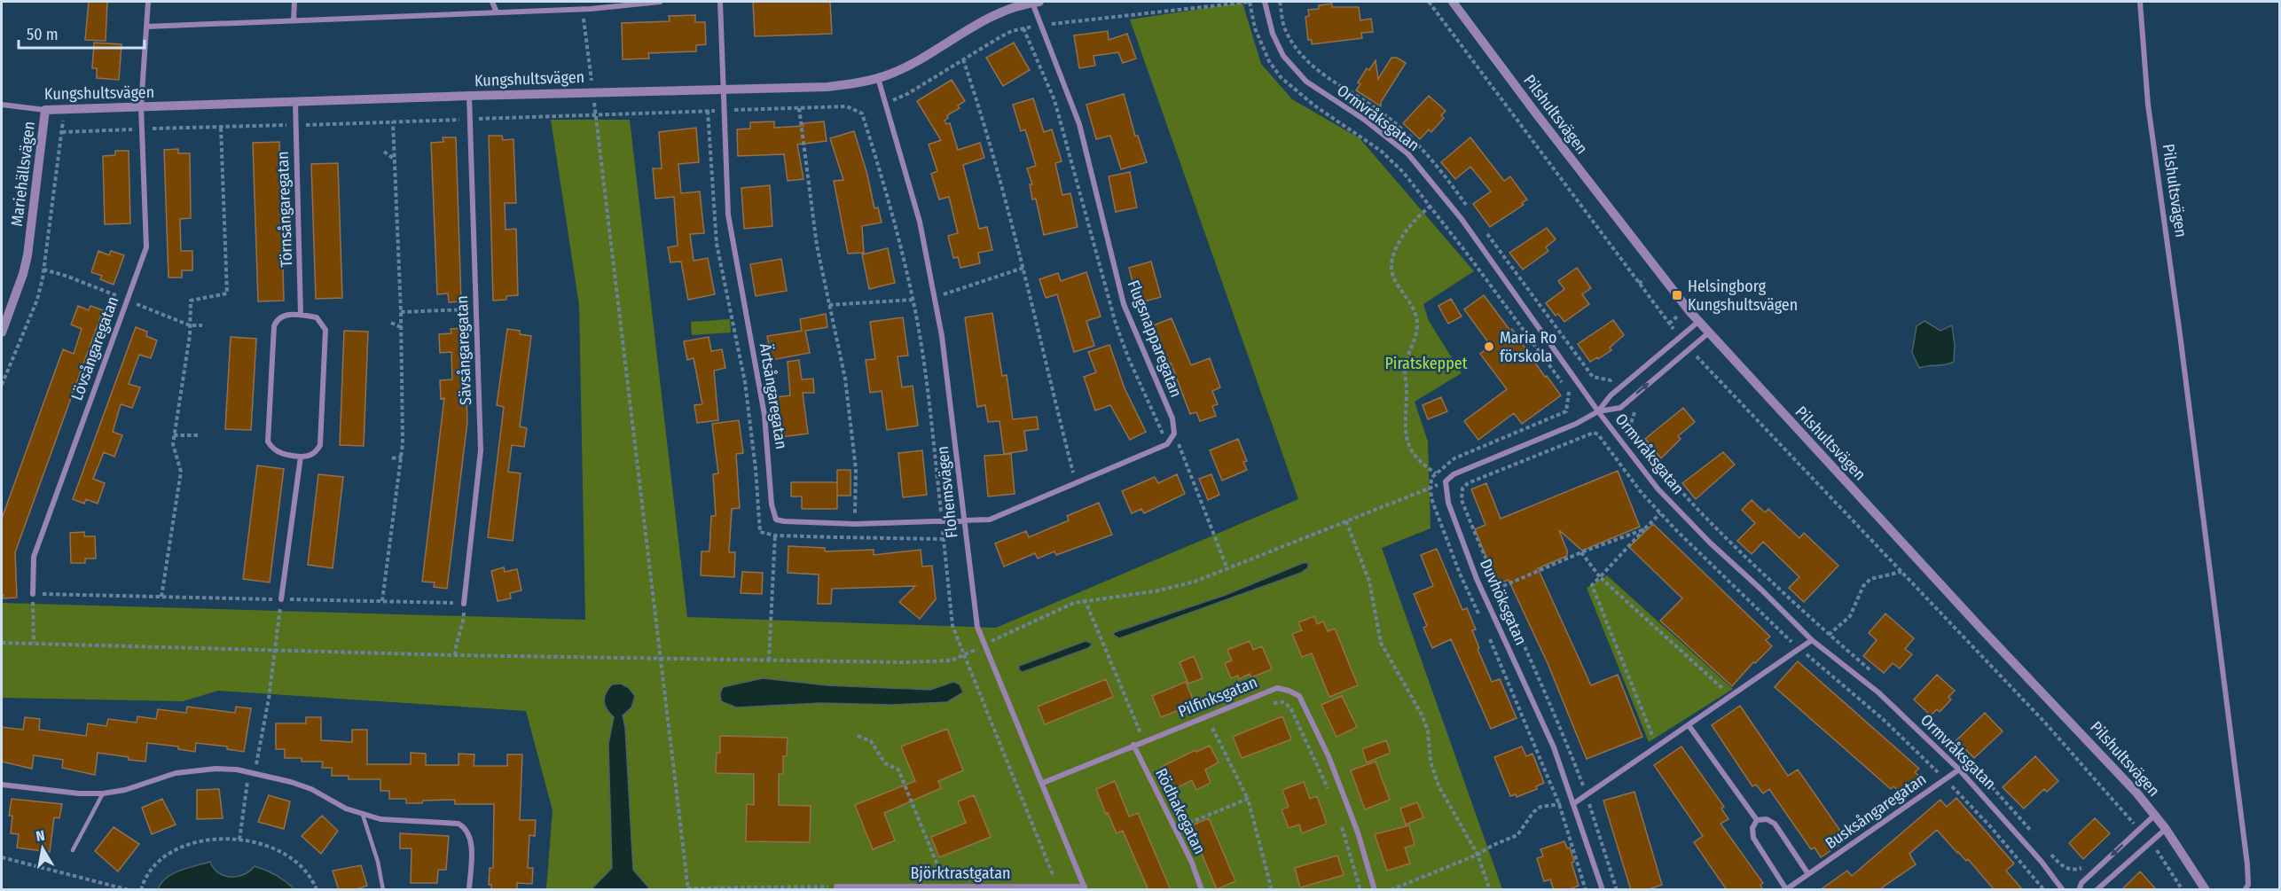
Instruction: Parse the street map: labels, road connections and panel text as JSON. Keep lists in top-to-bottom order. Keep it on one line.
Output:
{"streets":{"street":["Kungshultsvägen","Pilshultsvägen","Ormvråksgatan","Mariehällsvägen","Törnsångaregatan","Flugsnapparegatan","Lövsångaregatan","Sävsångaregatan","Ärtsångaregatan","Flohemsvägen","Duvhöksgatan","Pilfinksgatan","Rödhakegatan","Busksångaregatan","Björktrastgatan"]},"crossings":[["Kungshultsvägen","Mariehällsvägen"],["Kungshultsvägen","Törnsångaregatan"],["Kungshultsvägen","Flugsnapparegatan"],["Kungshultsvägen","Lövsångaregatan"],["Kungshultsvägen","Sävsångaregatan"],["Kungshultsvägen","Ärtsångaregatan"],["Kungshultsvägen","Flohemsvägen"],["Ormvråksgatan","Busksångaregatan"],["Flohemsvägen","Pilfinksgatan"],["Flohemsvägen","Björktrastgatan"],["Pilfinksgatan","Rödhakegatan"]],"parks":["Piratskeppet"],"places":{"transit":["Helsingborg Kungshultsvägen"],"other":["Maria Ro förskola"]},"scale_bar":"50 m","north":"top"}
